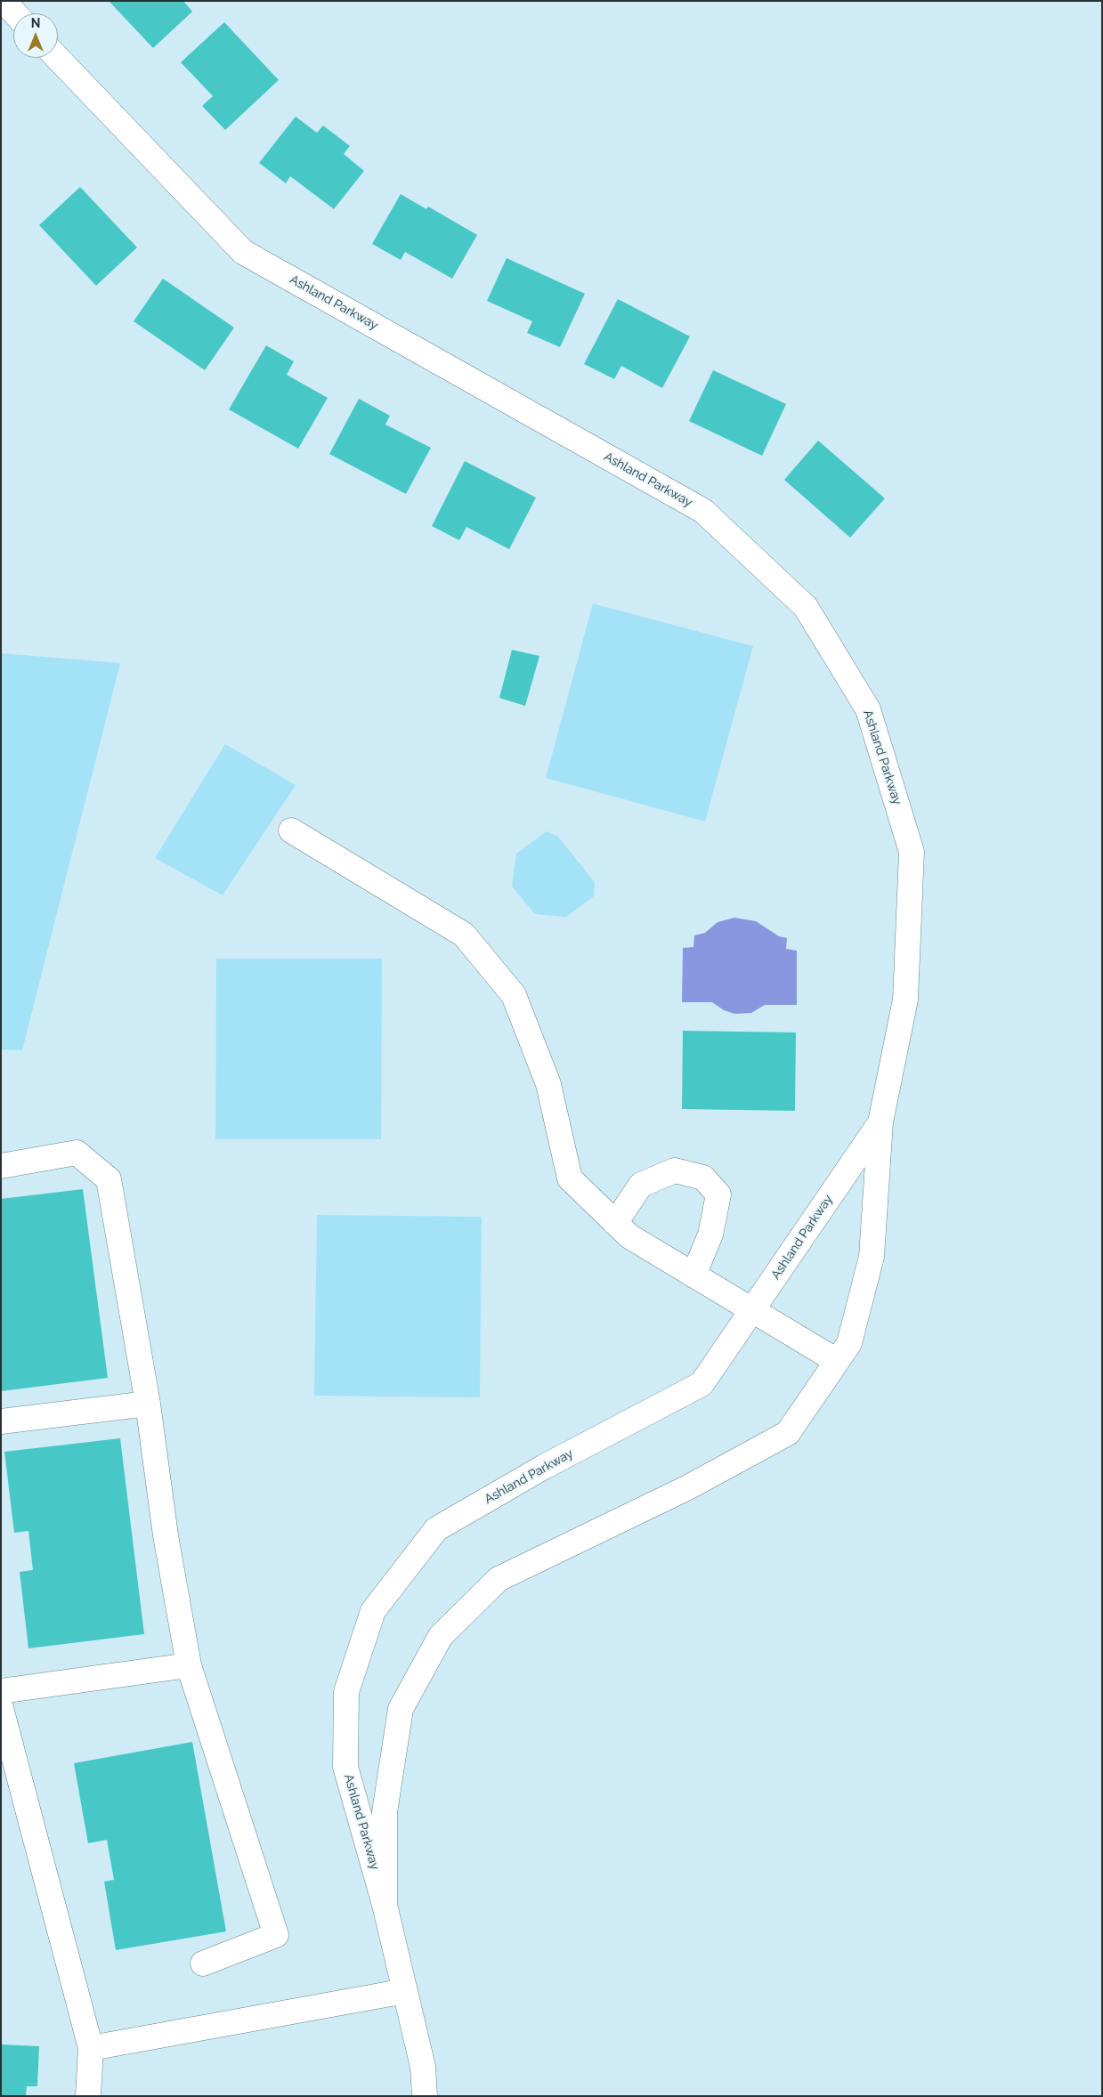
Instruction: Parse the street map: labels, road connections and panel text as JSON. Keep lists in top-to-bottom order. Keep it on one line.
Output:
{"streets":{"street":["Ashland Parkway"]},"north":"top"}
